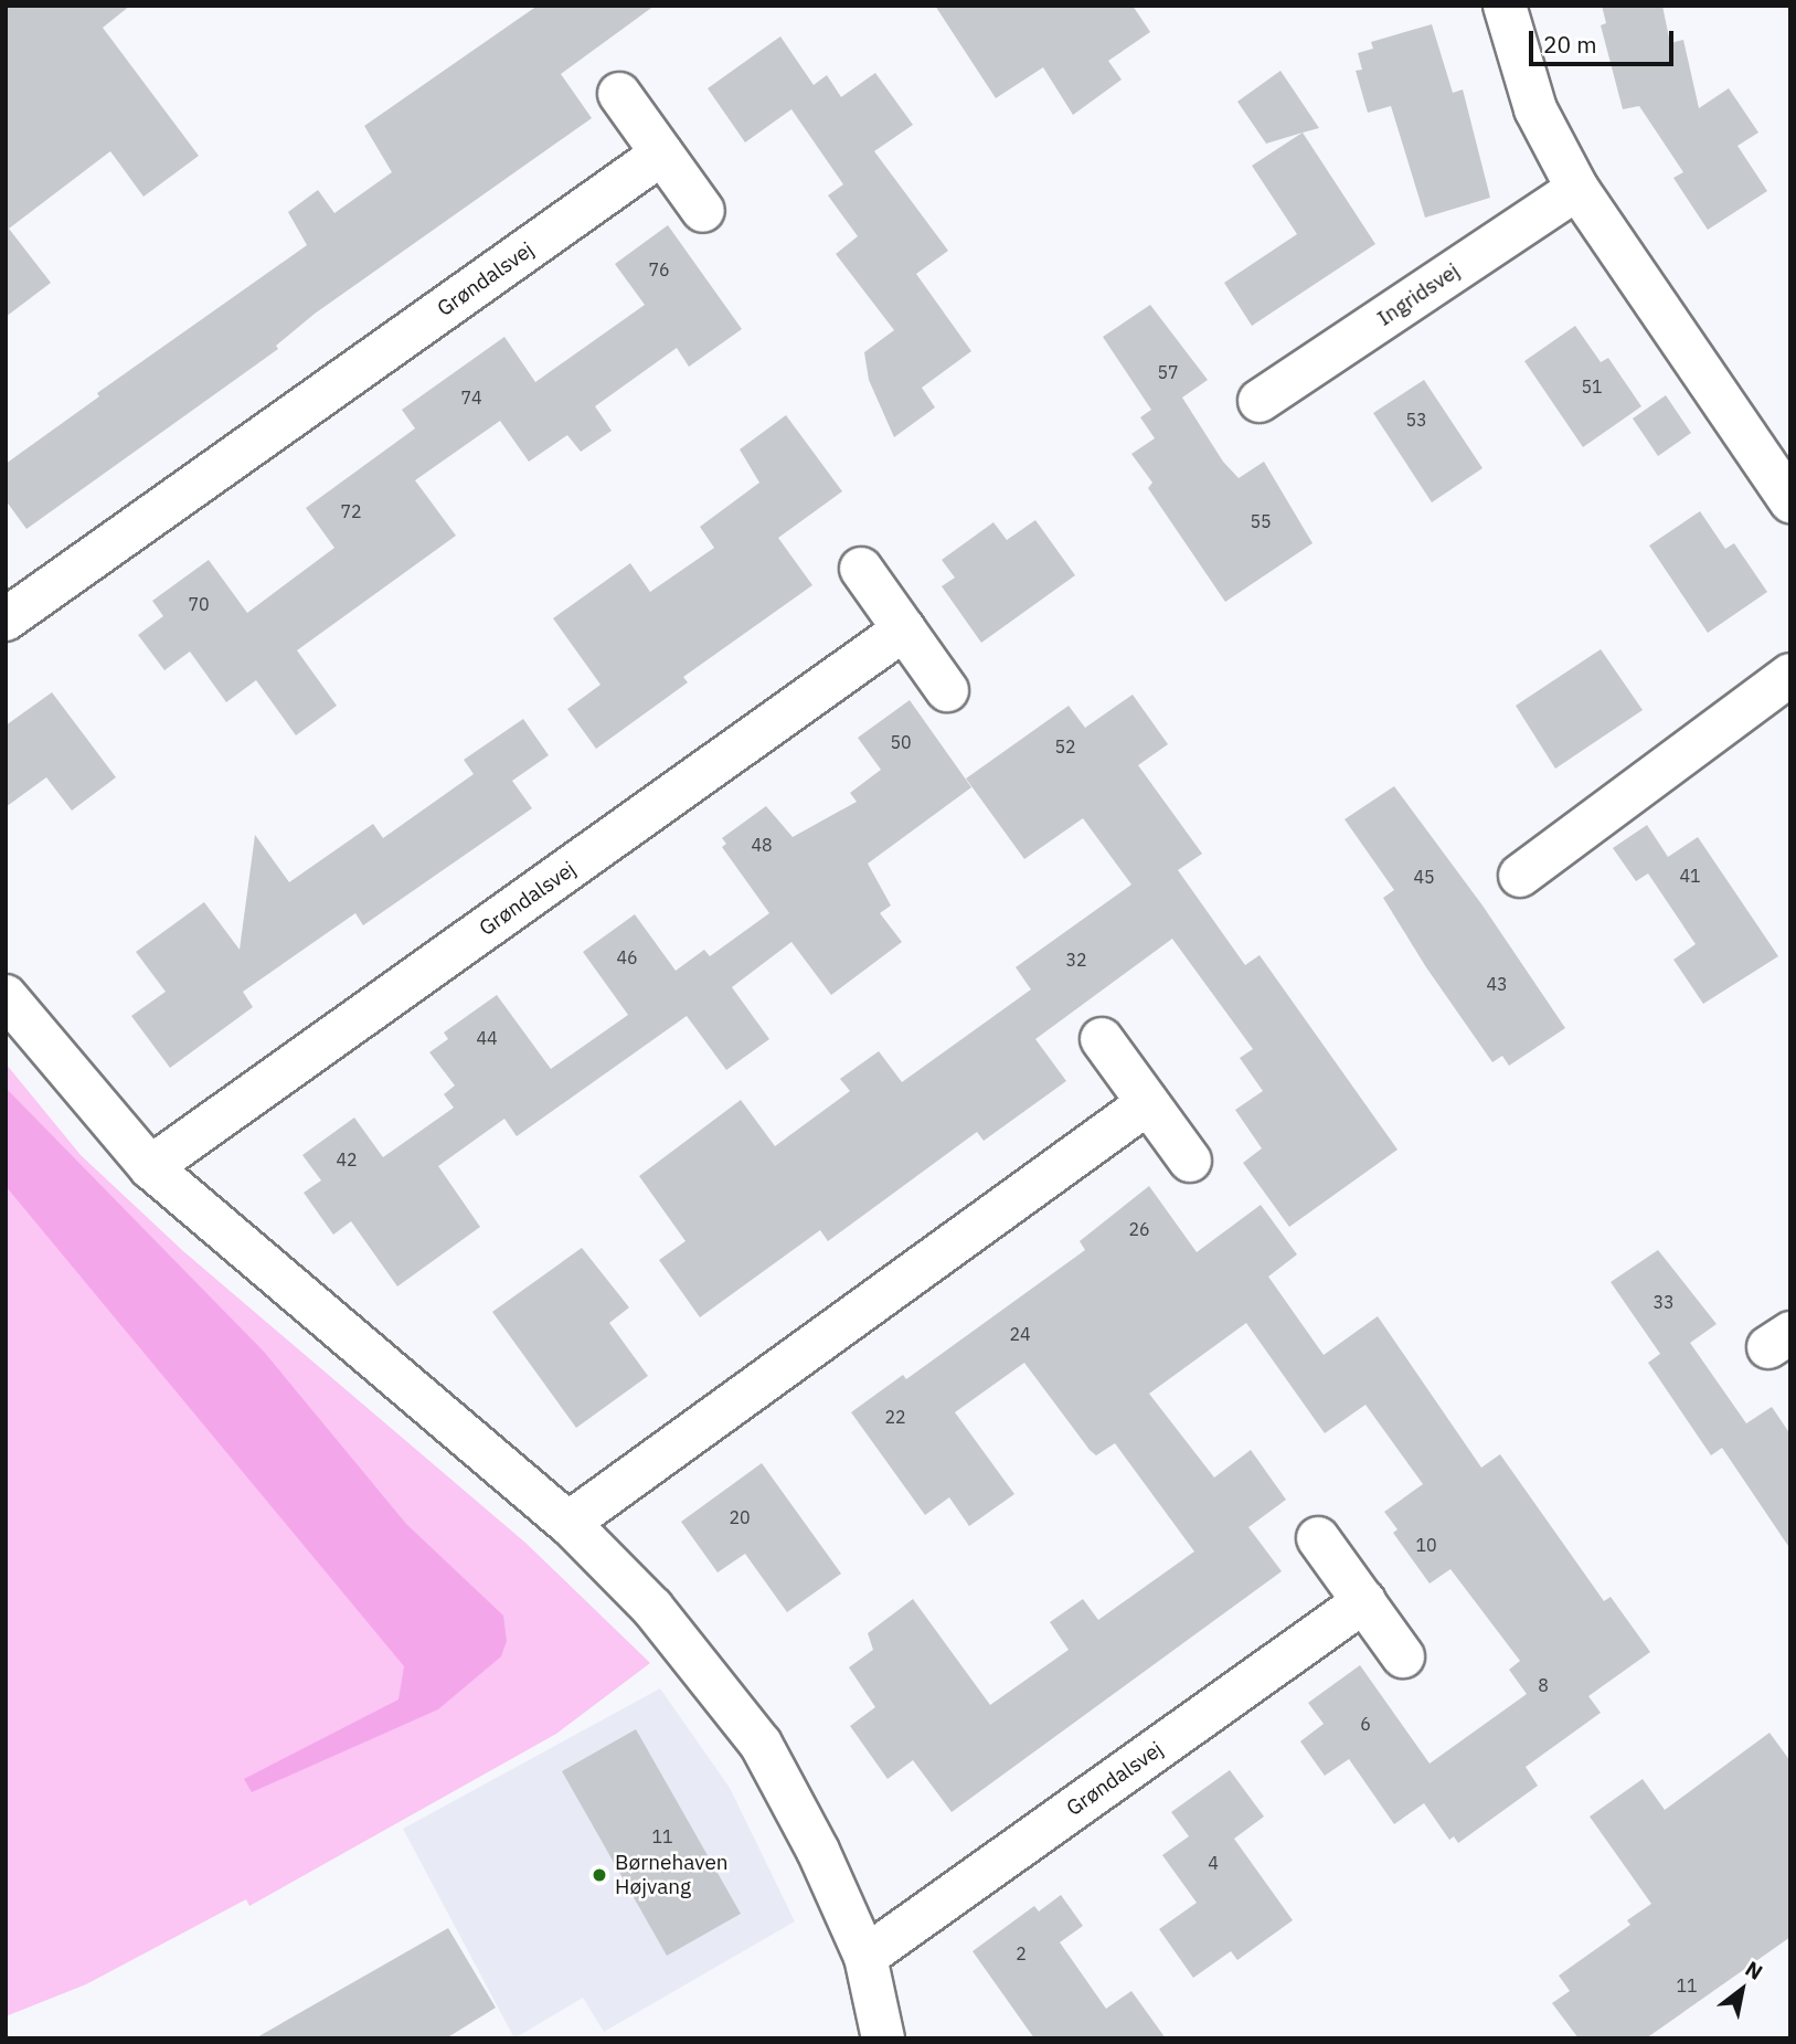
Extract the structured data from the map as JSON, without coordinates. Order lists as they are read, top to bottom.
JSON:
{
  "streets": {
    "street": ["Grøndalsvej", "Ingridsvej"]
  },
  "places": ["Børnehaven Højvang"],
  "house_numbers": [
    "76",
    "57",
    "51",
    "74",
    "53",
    "72",
    "55",
    "70",
    "50",
    "52",
    "48",
    "41",
    "45",
    "46",
    "32",
    "43",
    "44",
    "42",
    "26",
    "33",
    "24",
    "22",
    "20",
    "10",
    "8",
    "6",
    "11",
    "4",
    "2",
    "11"
  ],
  "scale_bar": "20 m",
  "north": "top right"
}
